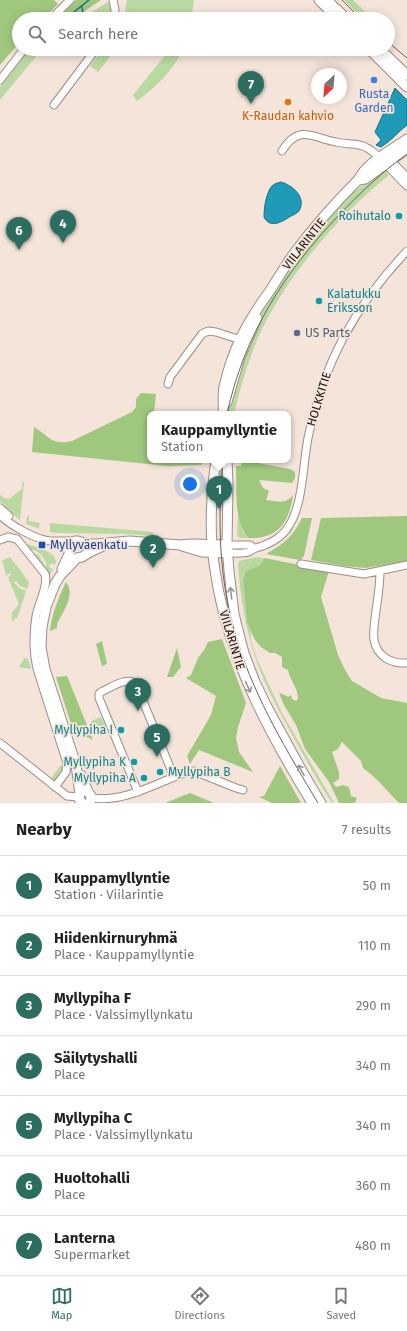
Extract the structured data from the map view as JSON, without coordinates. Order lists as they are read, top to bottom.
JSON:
{
  "streets": {
    "main road": ["VIILARINTIE"],
    "street": ["HOLKKITIE"]
  },
  "crossings": [
    ["VIILARINTIE", "HOLKKITIE"]
  ],
  "places": {
    "other": [
      "Rusta Garden",
      "K-Raudan kahvio",
      "Roihutalo",
      "Kalatukku Eriksson",
      "US Parts",
      "Myllypiha I",
      "Myllypiha K",
      "Myllypiha B",
      "Myllypiha A"
    ],
    "transit": ["Myllyväenkatu"]
  },
  "north": "bottom left",
  "page": {
    "search": "Search here",
    "pins": [
      "7",
      "4",
      "6",
      "1",
      "2",
      "3",
      "5"
    ],
    "popup": ["Kauppamyllyntie", "Station"],
    "heading": ["Nearby", "7 results"],
    "list": [
      {
        "mark": "1",
        "name": "Kauppamyllyntie",
        "note": "Station · Viilarintie",
        "value": "50 m"
      },
      {
        "mark": "2",
        "name": "Hiidenkirnuryhmä",
        "note": "Place · Kauppamyllyntie",
        "value": "110 m"
      },
      {
        "mark": "3",
        "name": "Myllypiha F",
        "note": "Place · Valssimyllynkatu",
        "value": "290 m"
      },
      {
        "mark": "4",
        "name": "Säilytyshalli",
        "note": "Place",
        "value": "340 m"
      },
      {
        "mark": "5",
        "name": "Myllypiha C",
        "note": "Place · Valssimyllynkatu",
        "value": "340 m"
      },
      {
        "mark": "6",
        "name": "Huoltohalli",
        "note": "Place",
        "value": "360 m"
      },
      {
        "mark": "7",
        "name": "Lanterna",
        "note": "Supermarket",
        "value": "480 m"
      }
    ],
    "nav": ["Map", "Directions", "Saved"]
  }
}
